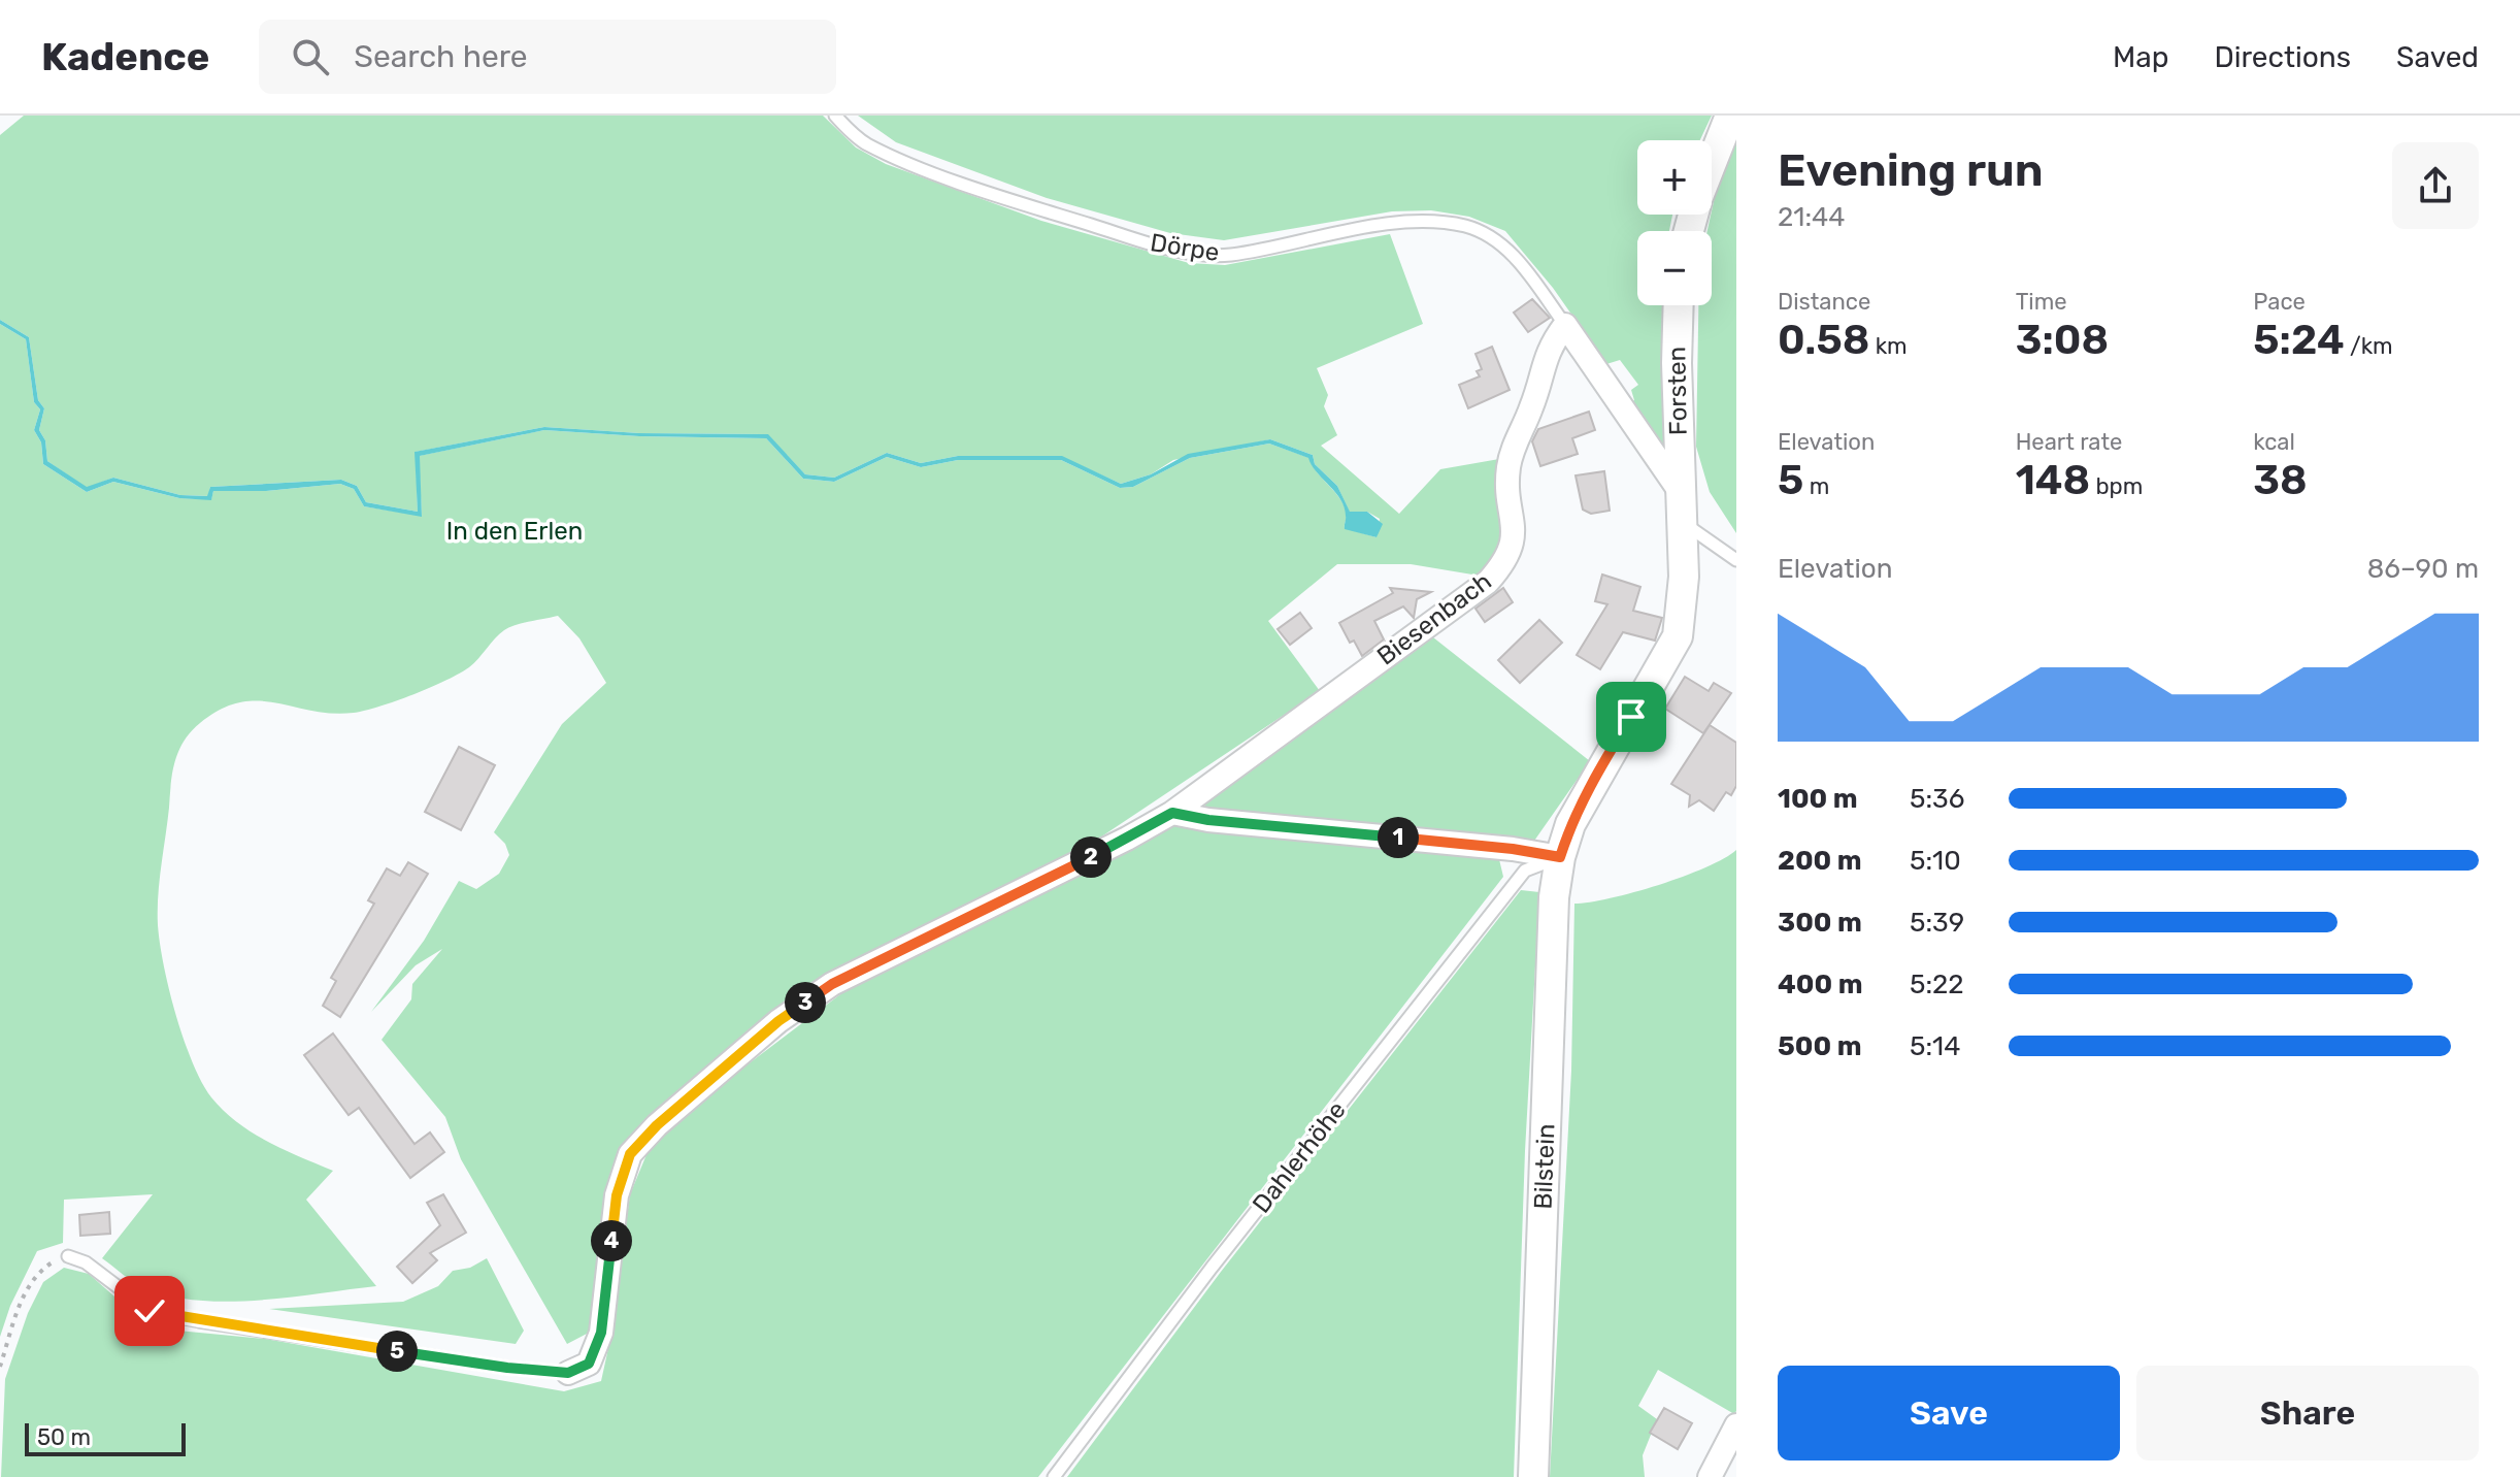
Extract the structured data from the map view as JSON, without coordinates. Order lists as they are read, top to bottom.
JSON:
{
  "streets": {
    "street": ["Forsten", "Biesenbach", "Bilstein"],
    "lane": ["Dörpe", "Dahlerhöhe"]
  },
  "crossings": [
    ["Dörpe", "Biesenbach"],
    ["Dahlerhöhe", "Bilstein"]
  ],
  "parks": ["In den Erlen"],
  "scale_bar": "50 m",
  "page": {
    "header": "Kadence",
    "search": "Search here",
    "nav": ["Map", "Directions", "Saved"],
    "heading": ["Evening run", "21:44"],
    "map_buttons": ["+", "−"],
    "stats": [
      ["Distance", "0.58 km"],
      ["Time", "3:08"],
      ["Pace", "5:24 /km"],
      ["Elevation", "5 m"],
      ["Heart rate", "148 bpm"],
      ["kcal", "38"]
    ],
    "chart": ["Elevation", "86–90 m"],
    "list": [
      {
        "name": "100 m",
        "note": "5:36"
      },
      {
        "name": "200 m",
        "note": "5:10"
      },
      {
        "name": "300 m",
        "note": "5:39"
      },
      {
        "name": "400 m",
        "note": "5:22"
      },
      {
        "name": "500 m",
        "note": "5:14"
      }
    ],
    "pins": [
      "1",
      "2",
      "3",
      "4",
      "5"
    ],
    "buttons": ["Save", "Share"],
    "scale": "50 m"
  }
}
